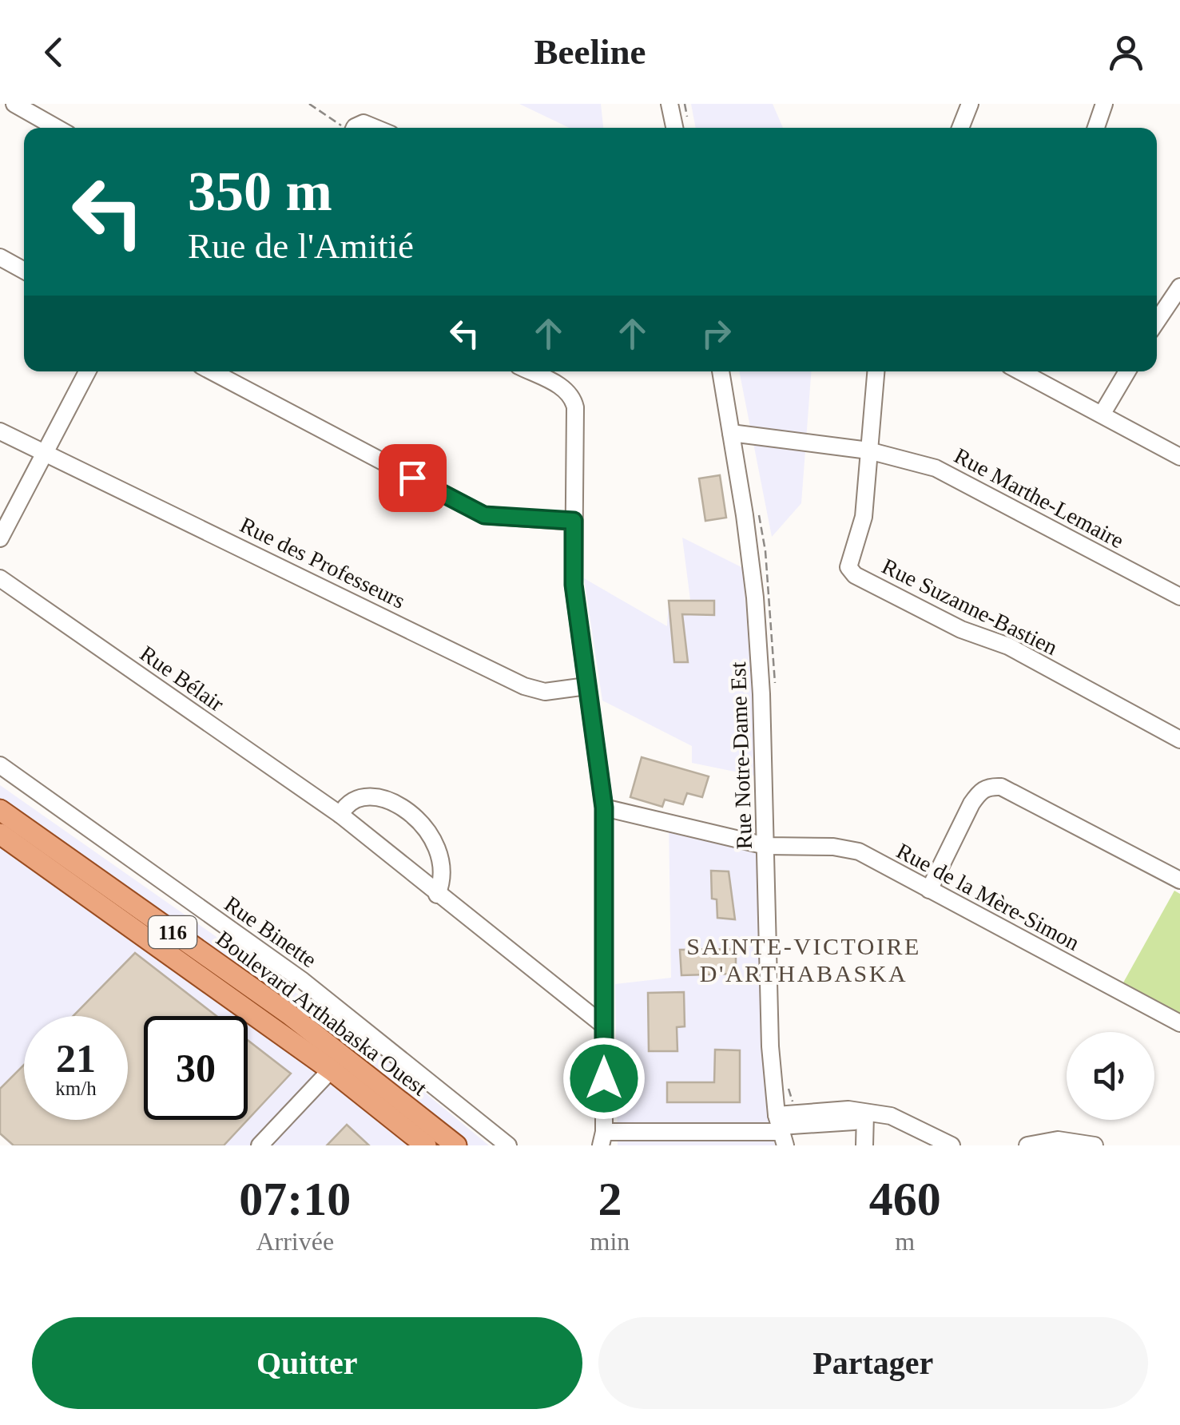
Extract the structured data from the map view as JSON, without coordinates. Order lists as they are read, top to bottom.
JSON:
{
  "streets": {
    "main road": ["116", "Boulevard Arthabaska Ouest"],
    "street": [
      "Rue Marthe-Lemaire",
      "Rue des Professeurs",
      "Rue Suzanne-Bastien",
      "Rue Bélair",
      "Rue Notre-Dame Est",
      "Rue de la Mère-Simon",
      "Rue Binette"
    ]
  },
  "crossings": [
    ["Rue Marthe-Lemaire", "Rue Suzanne-Bastien"],
    ["Rue Marthe-Lemaire", "Rue Notre-Dame Est"],
    ["Rue Notre-Dame Est", "Rue de la Mère-Simon"]
  ],
  "districts": ["SAINTE-VICTOIRE D'ARTHABASKA"],
  "page": {
    "header": "Beeline",
    "turn": ["350 m", "Rue de l'Amitié"],
    "speed": "21 km/h",
    "limit": "30",
    "eta": [
      "07:10",
      "Arrivée",
      "2",
      "min",
      "460",
      "m"
    ],
    "buttons": ["Quitter", "Partager"]
  }
}
